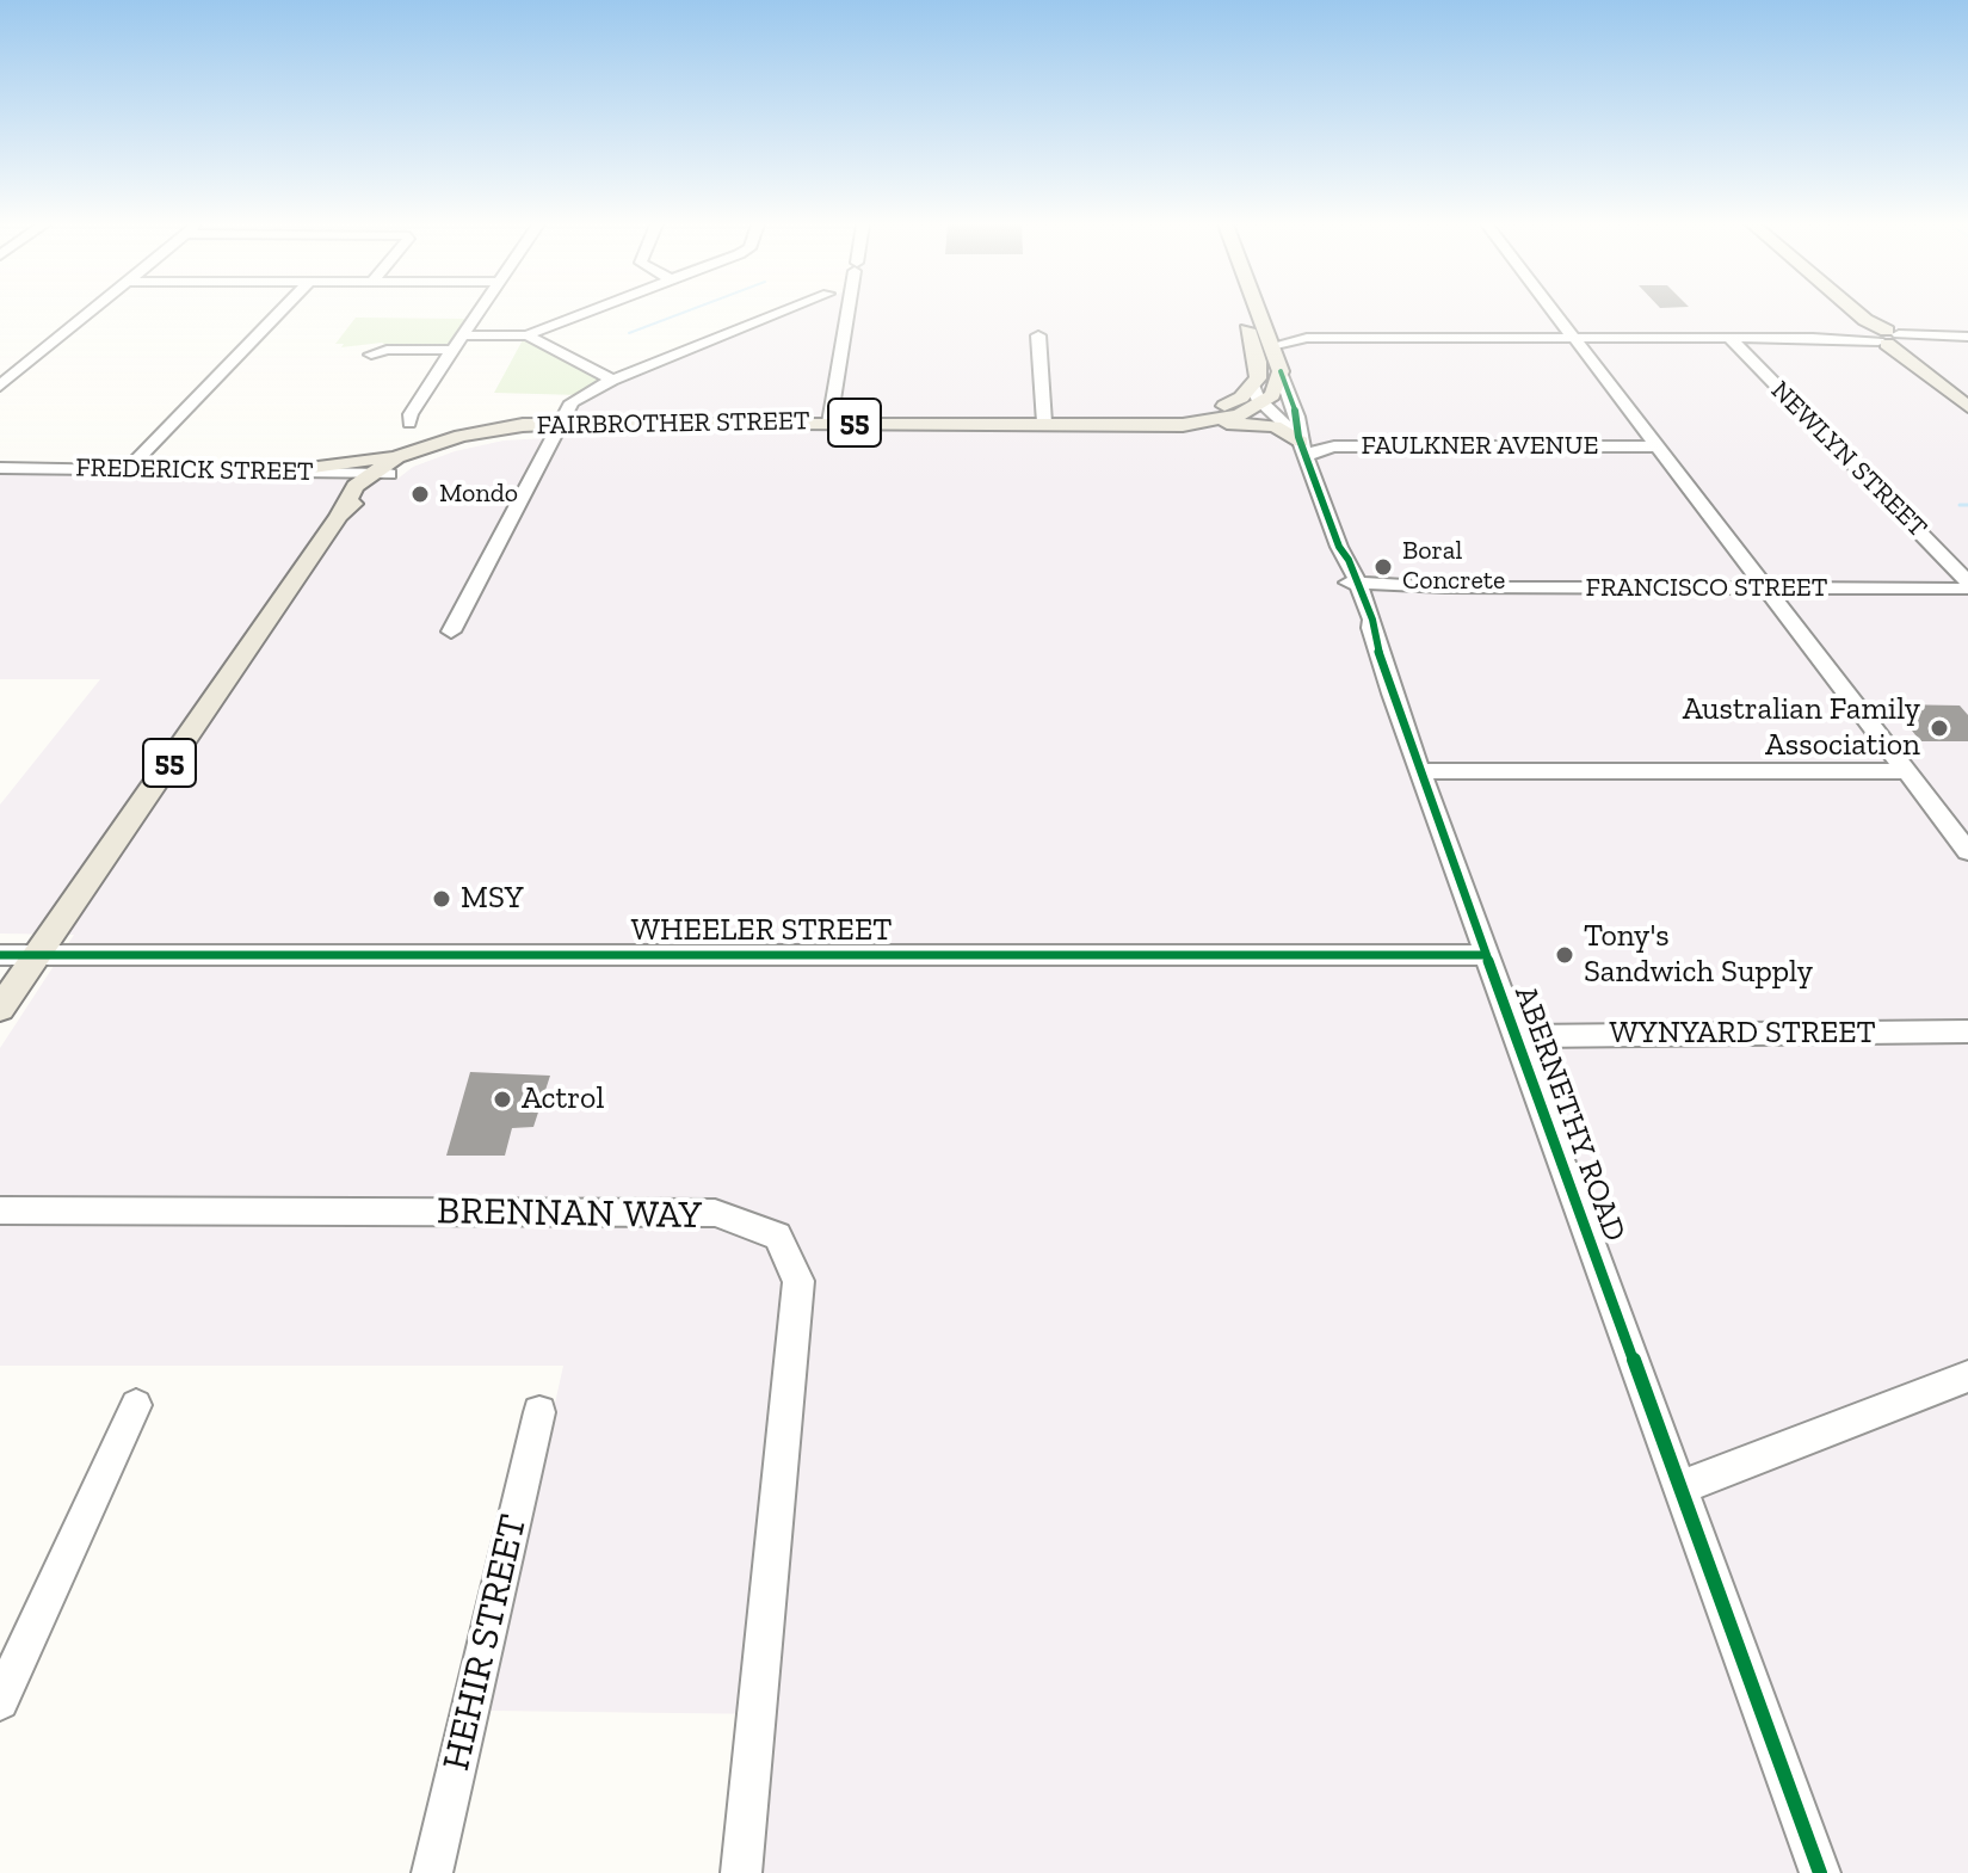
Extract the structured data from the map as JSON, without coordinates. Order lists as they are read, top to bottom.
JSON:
{
  "streets": {
    "main road": ["55", "FAIRBROTHER STREET", "ABERNETHY ROAD"],
    "street": [
      "FAULKNER AVENUE",
      "NEWLYN STREET",
      "FREDERICK STREET",
      "FRANCISCO STREET",
      "WHEELER STREET",
      "WYNYARD STREET",
      "BRENNAN WAY",
      "HEHIR STREET"
    ]
  },
  "crossings": [
    ["55", "FAIRBROTHER STREET"],
    ["55", "FREDERICK STREET"],
    ["55", "WHEELER STREET"],
    ["FAIRBROTHER STREET", "FREDERICK STREET"],
    ["FAIRBROTHER STREET", "ABERNETHY ROAD"],
    ["FAULKNER AVENUE", "ABERNETHY ROAD"],
    ["NEWLYN STREET", "FRANCISCO STREET"],
    ["FRANCISCO STREET", "ABERNETHY ROAD"],
    ["WHEELER STREET", "ABERNETHY ROAD"],
    ["WYNYARD STREET", "ABERNETHY ROAD"]
  ],
  "places": [
    "Mondo",
    "Boral Concrete",
    "Australian Family Association",
    "MSY",
    "Tony's Sandwich Supply",
    "Actrol"
  ]
}
